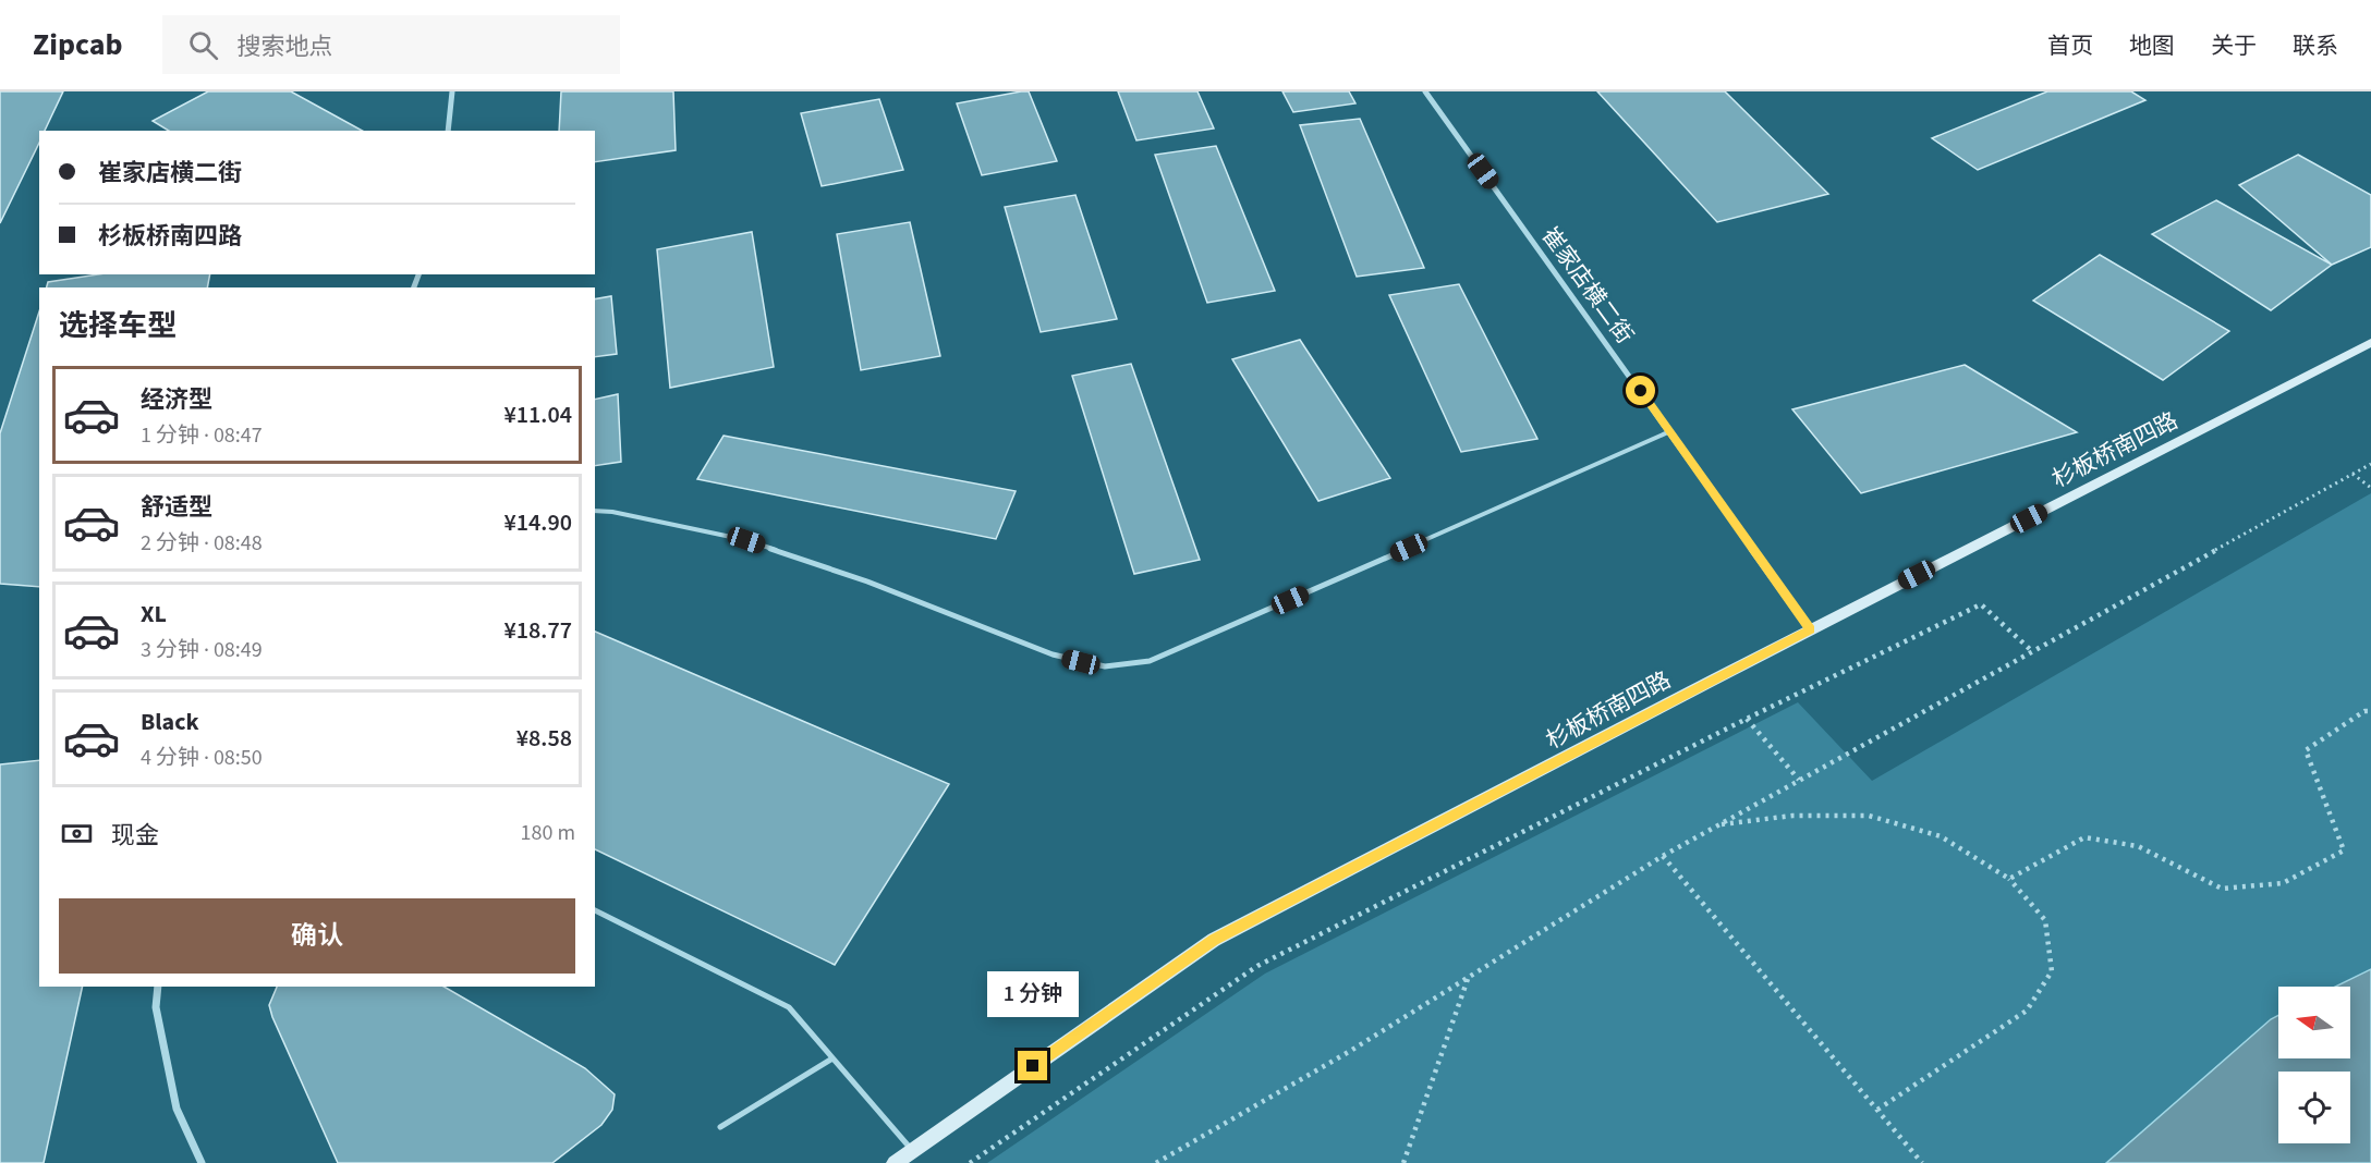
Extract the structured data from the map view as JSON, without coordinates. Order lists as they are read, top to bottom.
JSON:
{
  "streets": {
    "street": ["崔家店横二街", "杉板桥南四路"]
  },
  "crossings": [
    ["崔家店横二街", "杉板桥南四路"]
  ],
  "north": "left",
  "page": {
    "header": "Zipcab",
    "search": "搜索地点",
    "nav": [
      "首页",
      "地图",
      "关于",
      "联系"
    ],
    "banner": ["崔家店横二街", "杉板桥南四路"],
    "heading": "选择车型",
    "list": [
      {
        "name": "经济型",
        "note": "1 分钟 · 08:47",
        "value": "¥11.04"
      },
      {
        "name": "舒适型",
        "note": "2 分钟 · 08:48",
        "value": "¥14.90"
      },
      {
        "name": "XL",
        "note": "3 分钟 · 08:49",
        "value": "¥18.77"
      },
      {
        "name": "Black",
        "note": "4 分钟 · 08:50",
        "value": "¥8.58"
      }
    ],
    "pay": ["现金", "180 m"],
    "buttons": "确认",
    "bubble": "1 分钟"
  }
}
